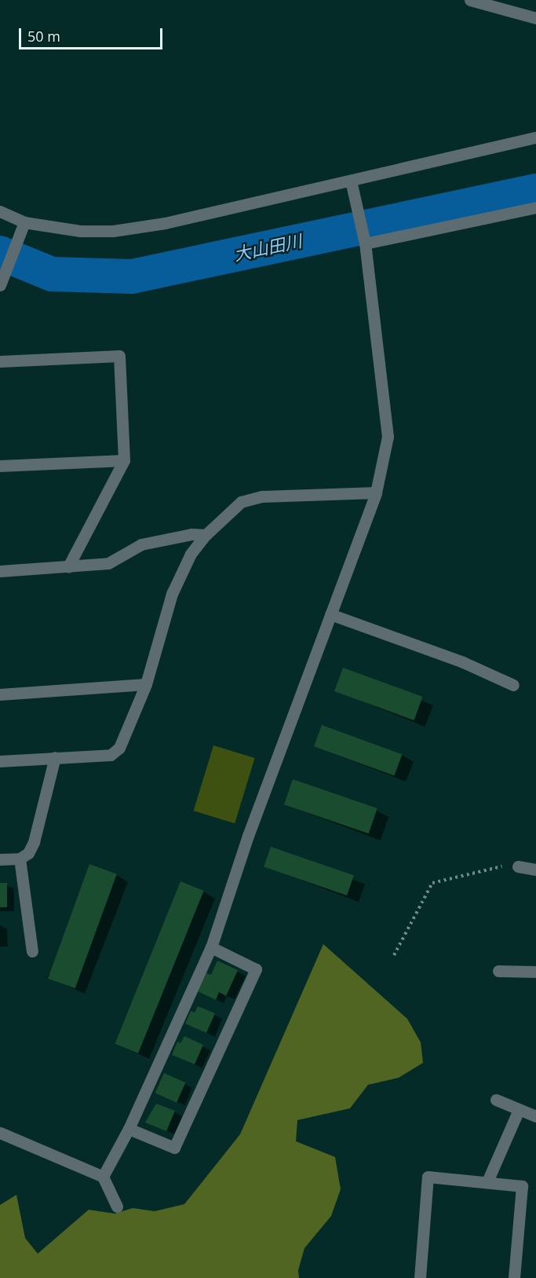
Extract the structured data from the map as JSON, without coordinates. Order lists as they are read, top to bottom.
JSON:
{
  "water": ["大山田川"],
  "scale_bar": "50 m"
}
